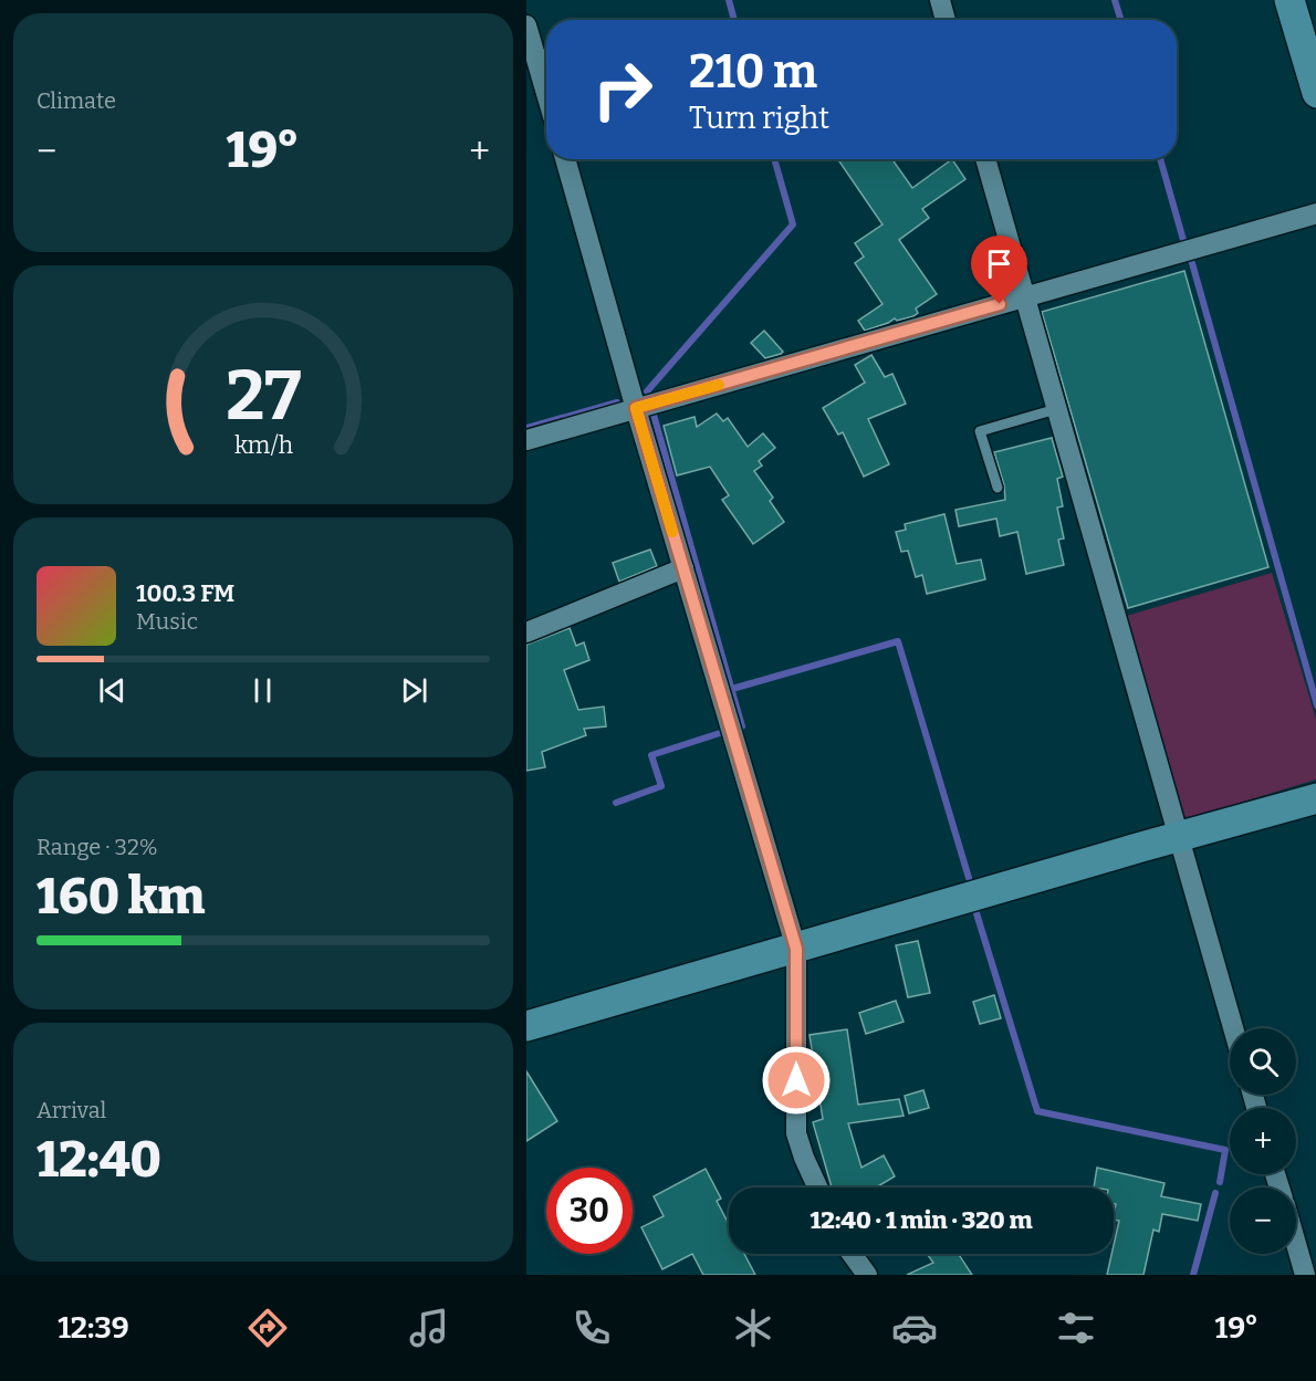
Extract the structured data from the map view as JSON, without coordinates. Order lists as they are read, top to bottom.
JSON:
{
  "page": {
    "tile": [
      "Climate",
      ["Range · 32%", "160 km"],
      ["Arrival", "12:40"]
    ],
    "turn": ["210 m", "Turn right"],
    "heat": ["−", "19°", "+"],
    "song": ["100.3 FM", "Music"],
    "map_buttons": ["+", "−"],
    "limit": "30",
    "trip": "12:40 · 1 min · 320 m",
    "tabs": ["12:39", "19°"],
    "gauge": ["27", "km/h"]
  }
}
